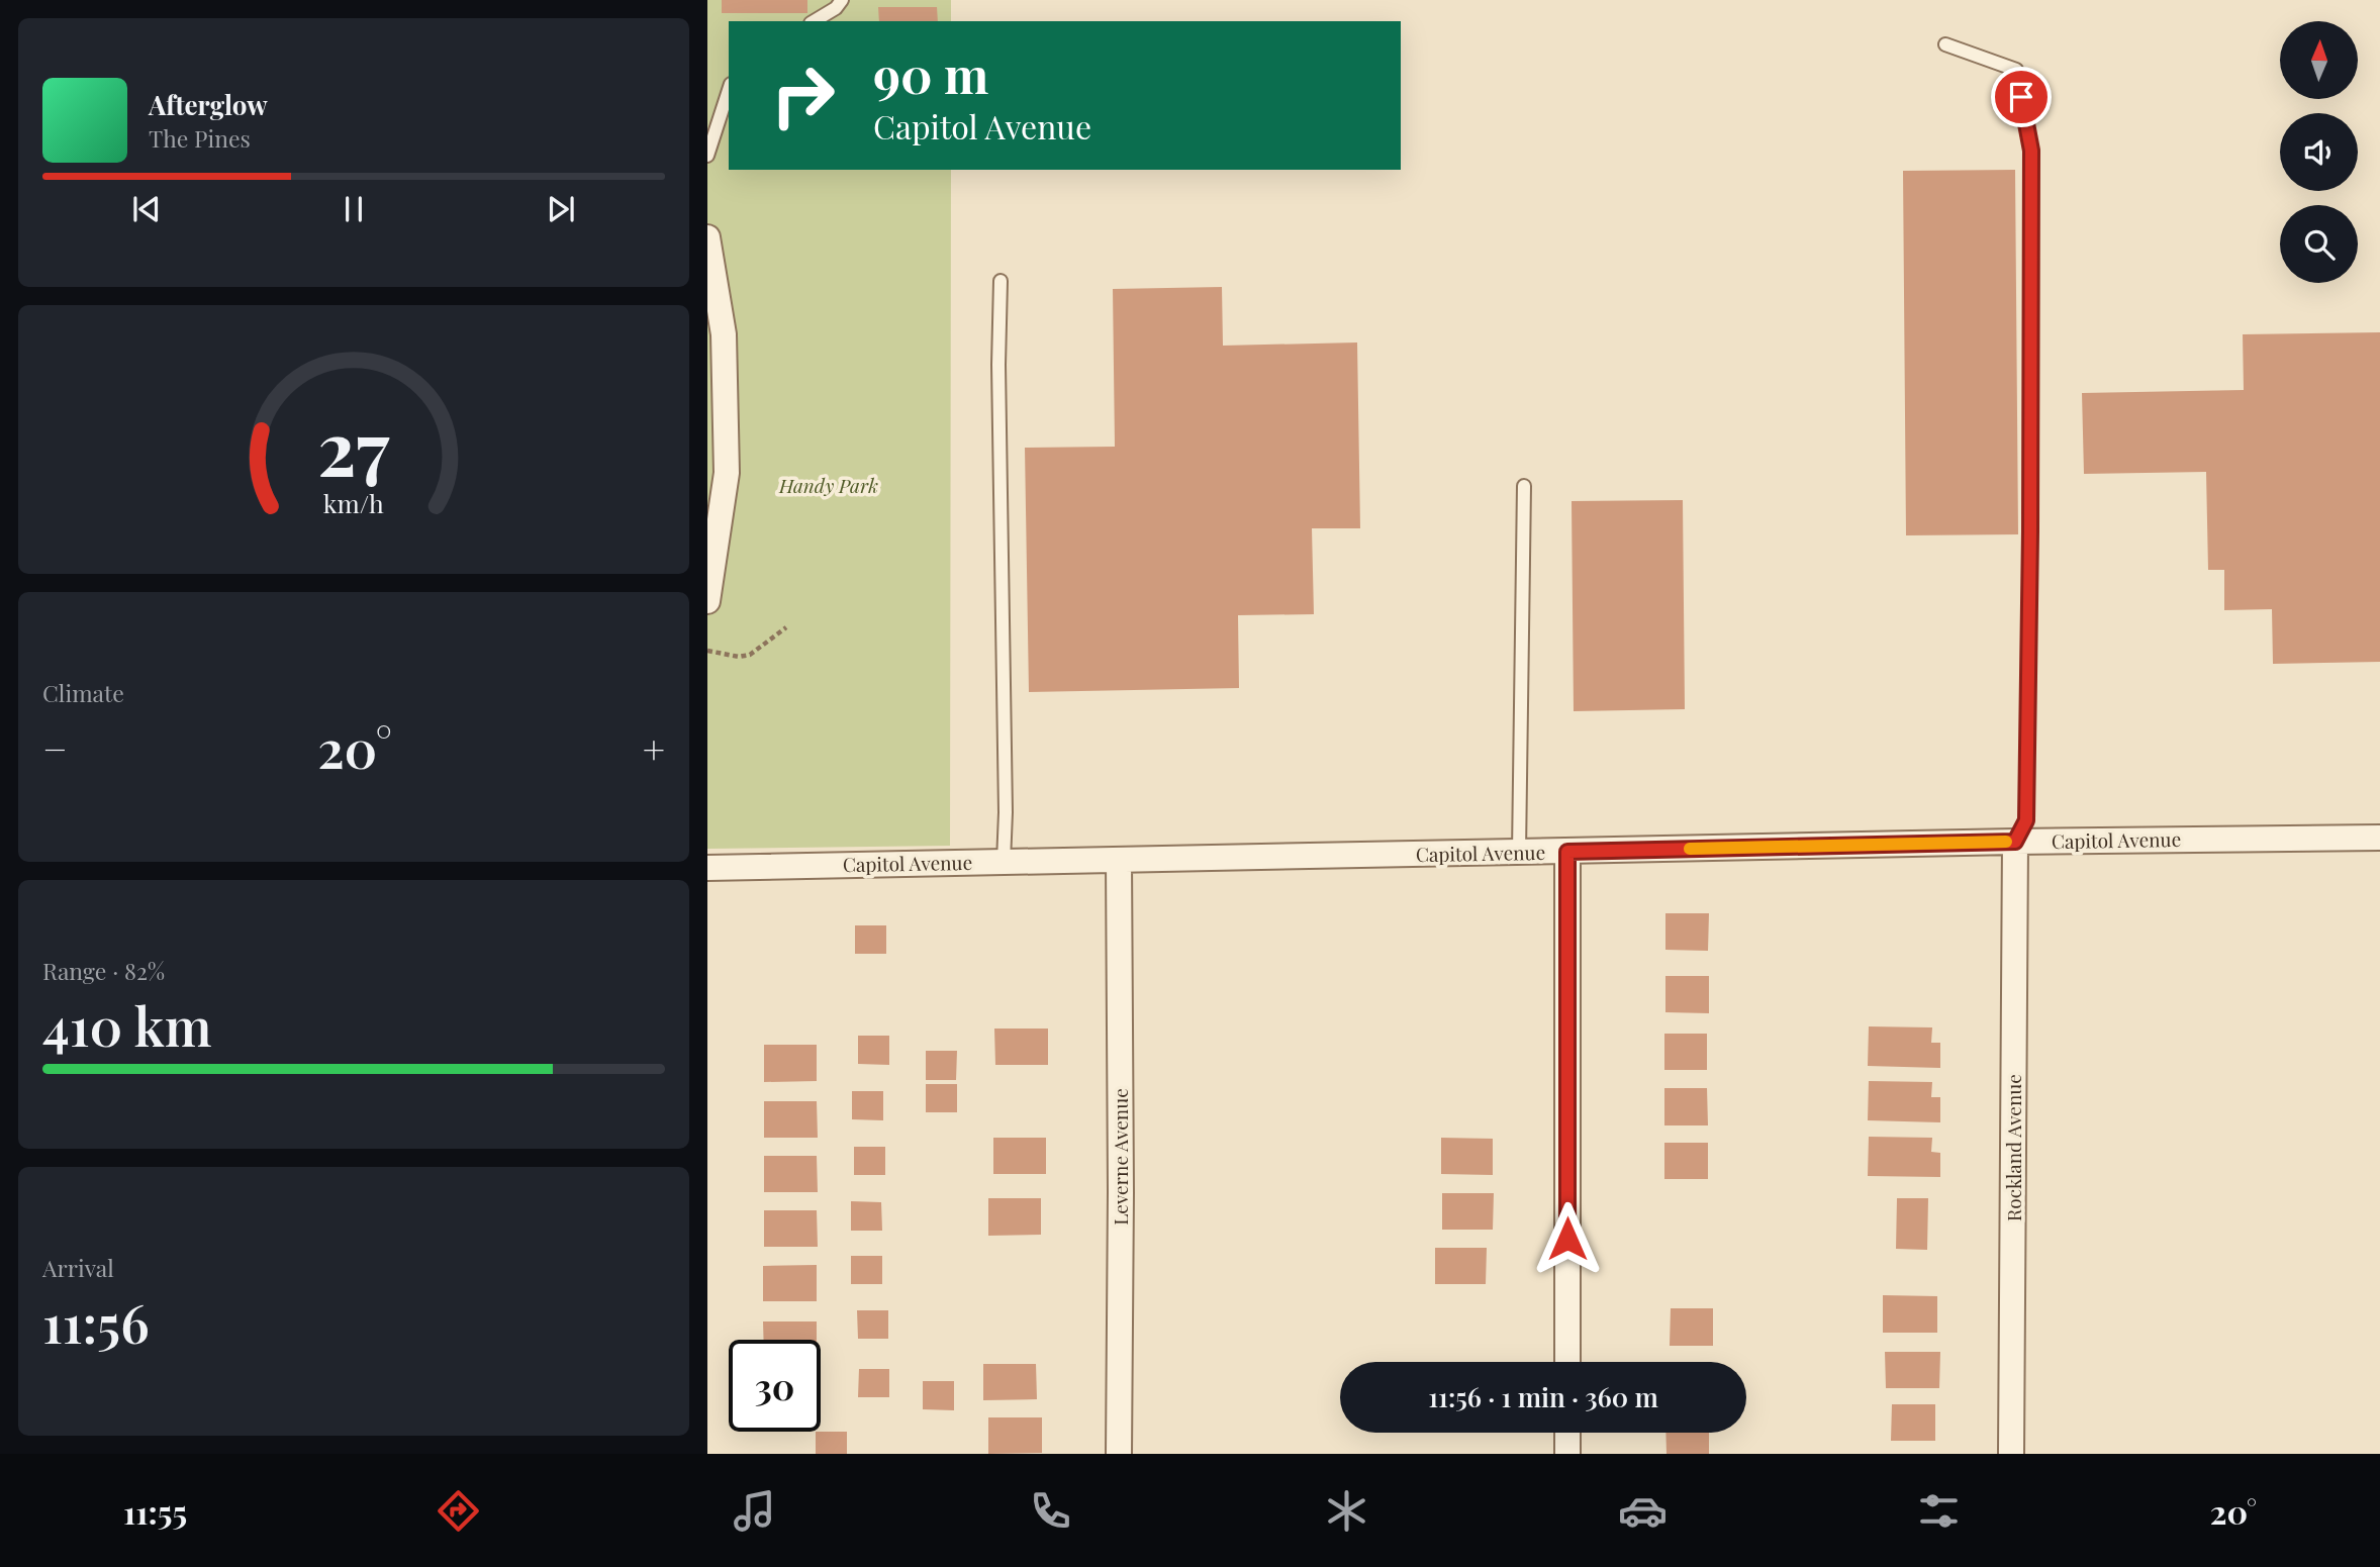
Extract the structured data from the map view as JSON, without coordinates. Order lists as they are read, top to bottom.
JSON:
{
  "streets": {
    "street": ["Capitol Avenue", "Rockland Avenue", "Leverne Avenue"]
  },
  "crossings": [
    ["Capitol Avenue", "Rockland Avenue"],
    ["Capitol Avenue", "Leverne Avenue"]
  ],
  "parks": ["Handy Park"],
  "north": "top",
  "page": {
    "turn": ["90 m", "Capitol Avenue"],
    "song": ["Afterglow", "The Pines"],
    "tile": [
      "Climate",
      ["Range · 82%", "410 km"],
      ["Arrival", "11:56"]
    ],
    "heat": ["−", "20°", "+"],
    "limit": "30",
    "trip": "11:56 · 1 min · 360 m",
    "tabs": ["11:55", "20°"],
    "gauge": ["27", "km/h"]
  }
}
